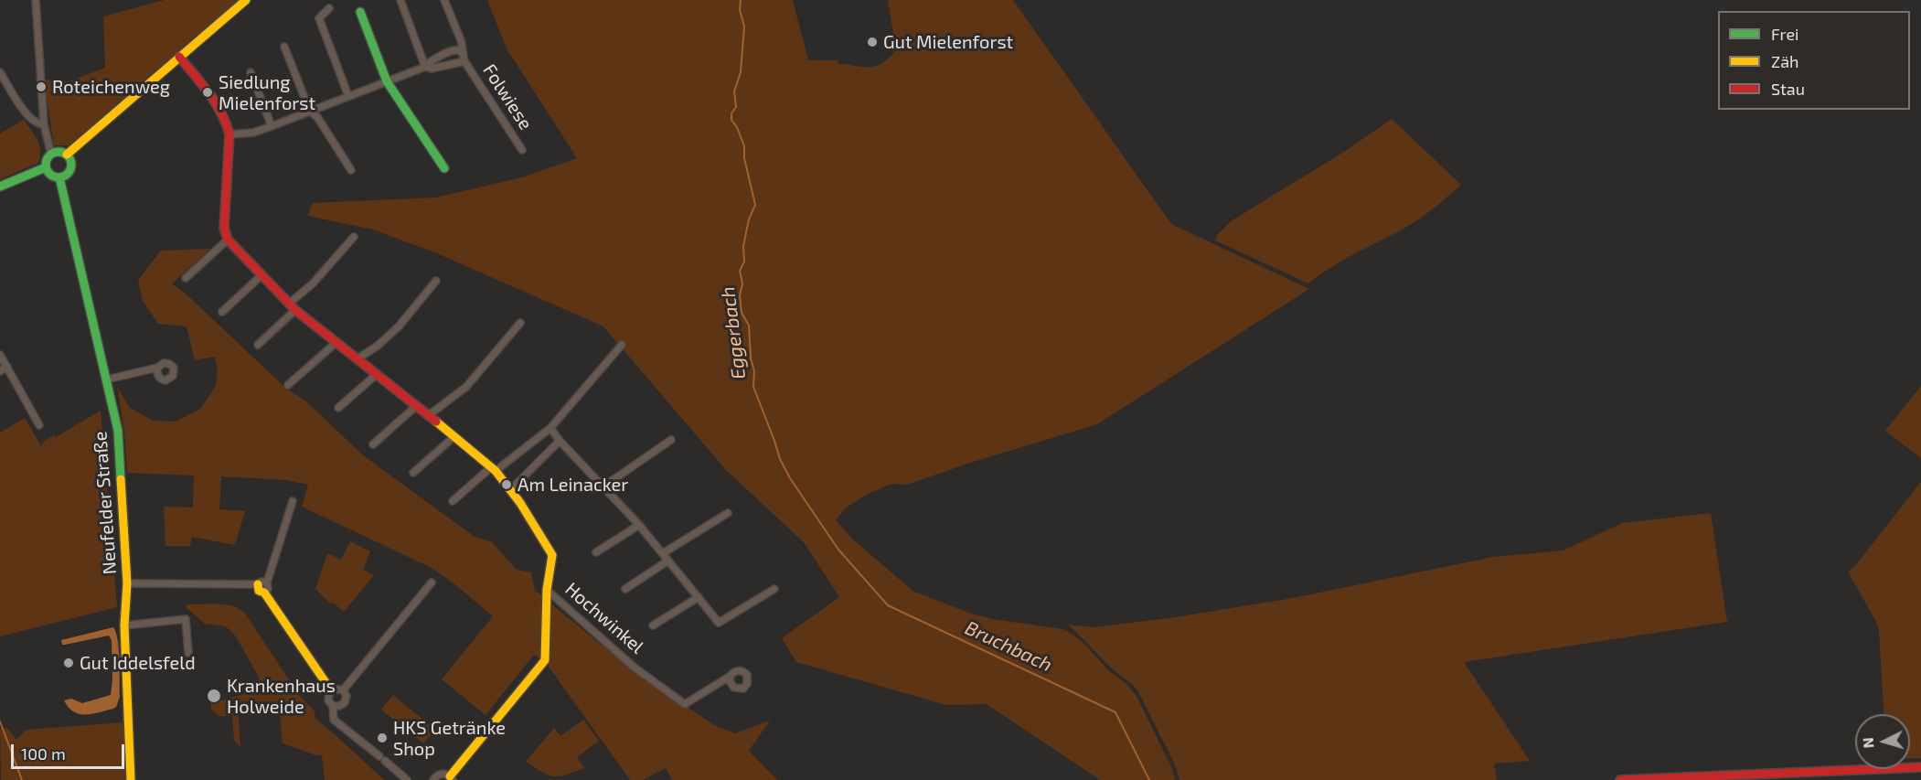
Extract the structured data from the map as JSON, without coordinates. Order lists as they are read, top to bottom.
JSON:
{
  "streets": {
    "street": ["Folwiese", "Neufelder Straße", "Hochwinkel"]
  },
  "water": ["Eggerbach", "Bruchbach"],
  "places": [
    "Gut Mielenforst",
    "Roteichenweg",
    "Siedlung Mielenforst",
    "Am Leinacker",
    "Gut Iddelsfeld",
    "Krankenhaus Holweide",
    "HKS Getränke Shop"
  ],
  "legend": ["Frei", "Zäh", "Stau"],
  "scale_bar": "100 m",
  "north": "left"
}
